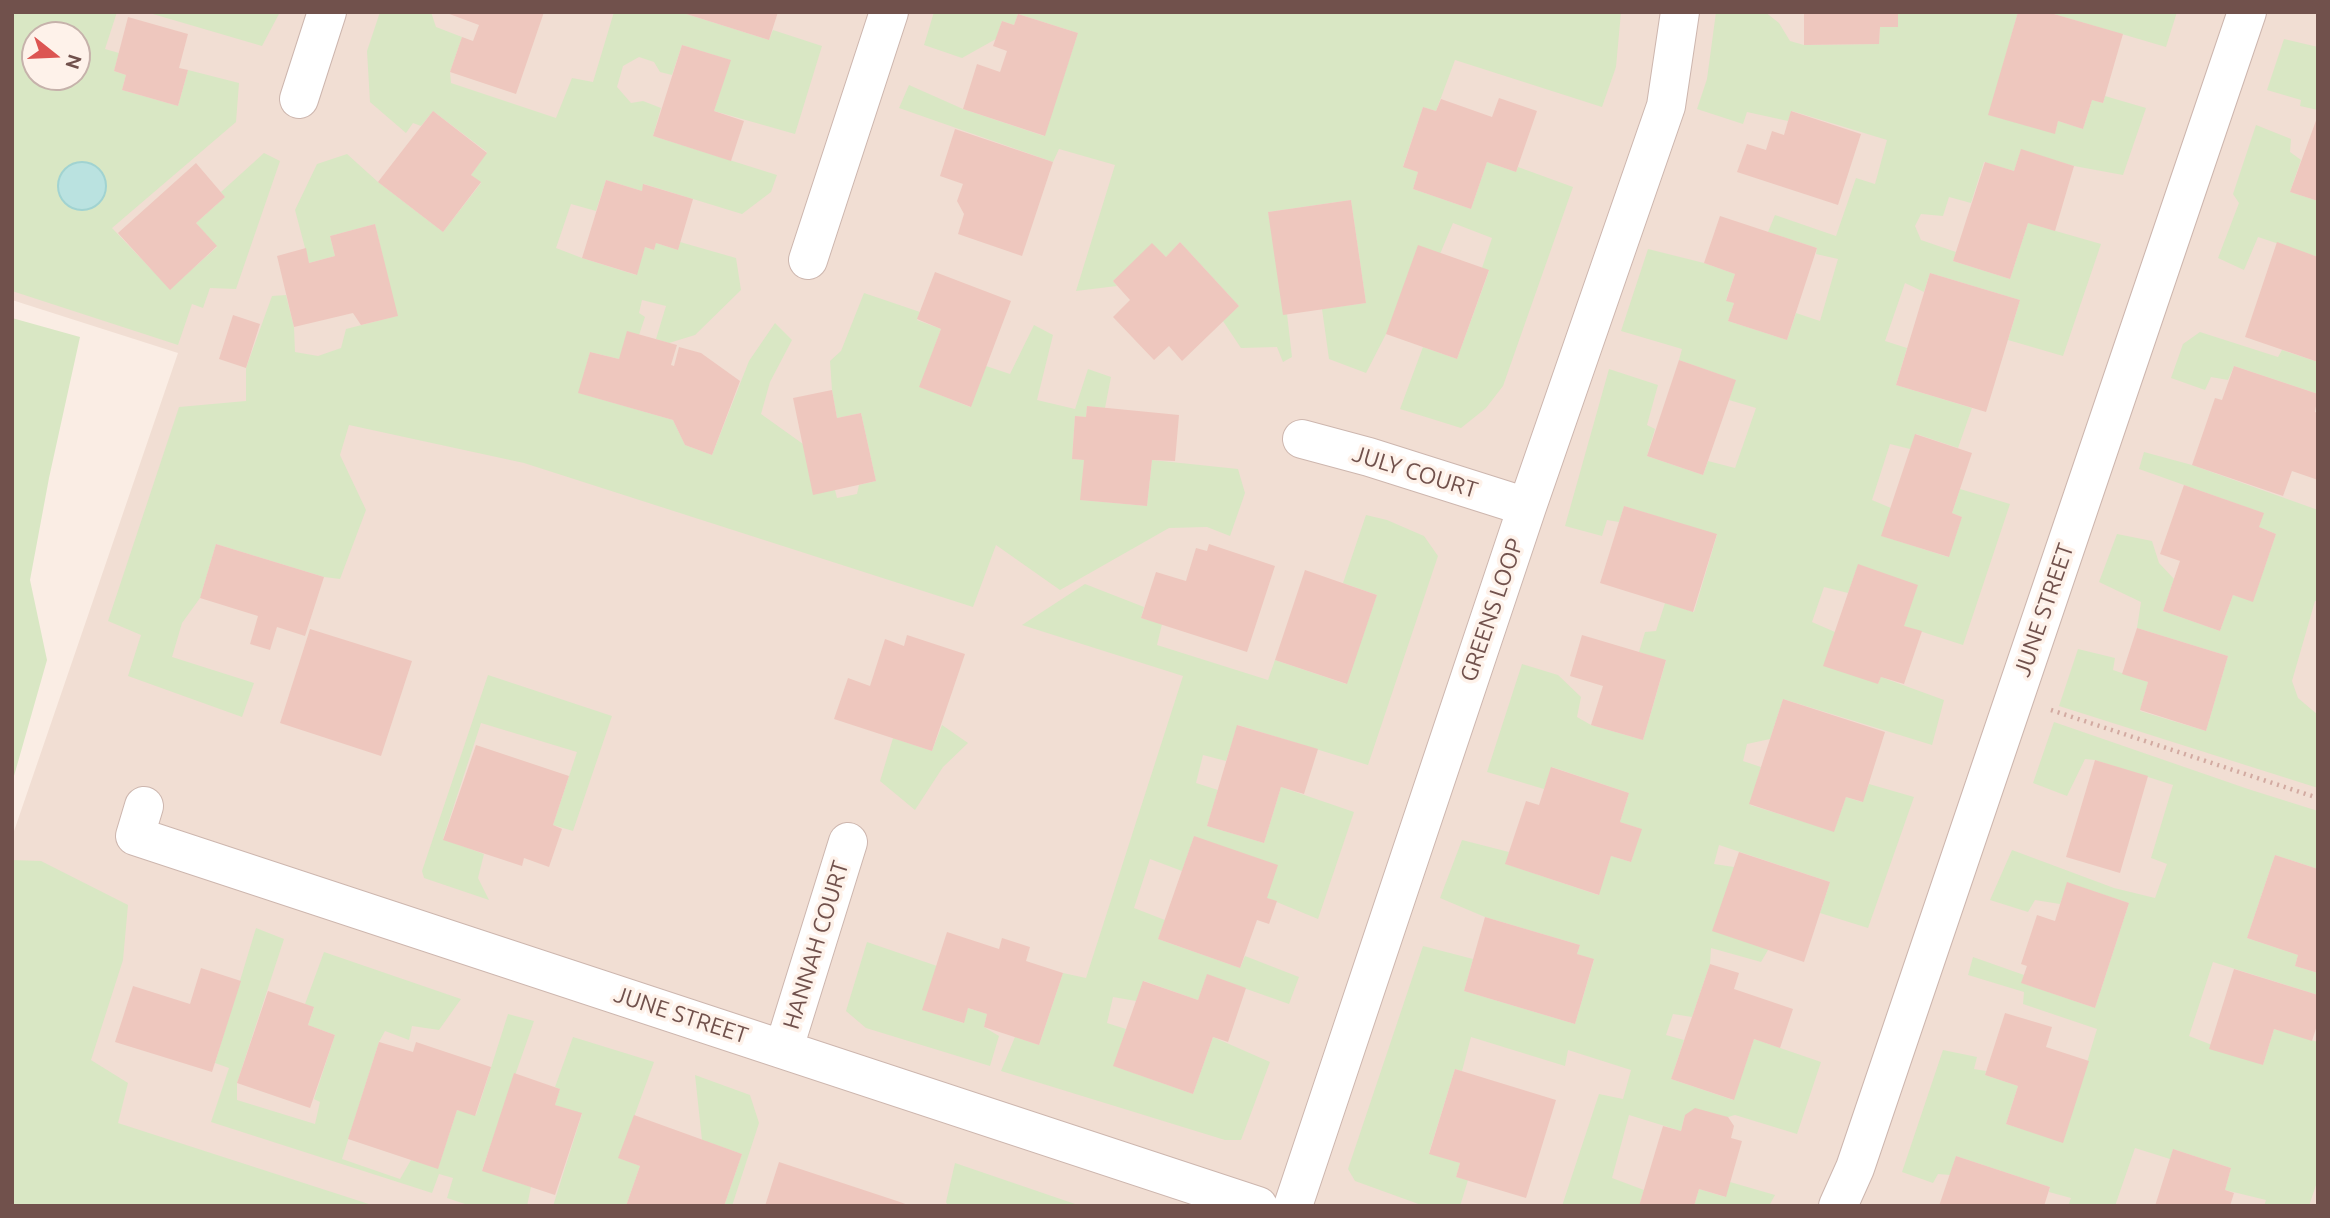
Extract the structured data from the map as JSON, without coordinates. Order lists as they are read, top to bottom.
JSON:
{
  "streets": {
    "street": [
      "JULY COURT",
      "GREENS LOOP",
      "JUNE STREET",
      "HANNAH COURT"
    ]
  },
  "crossings": [
    ["JULY COURT", "GREENS LOOP"],
    ["JUNE STREET", "HANNAH COURT"]
  ],
  "north": "right"
}
